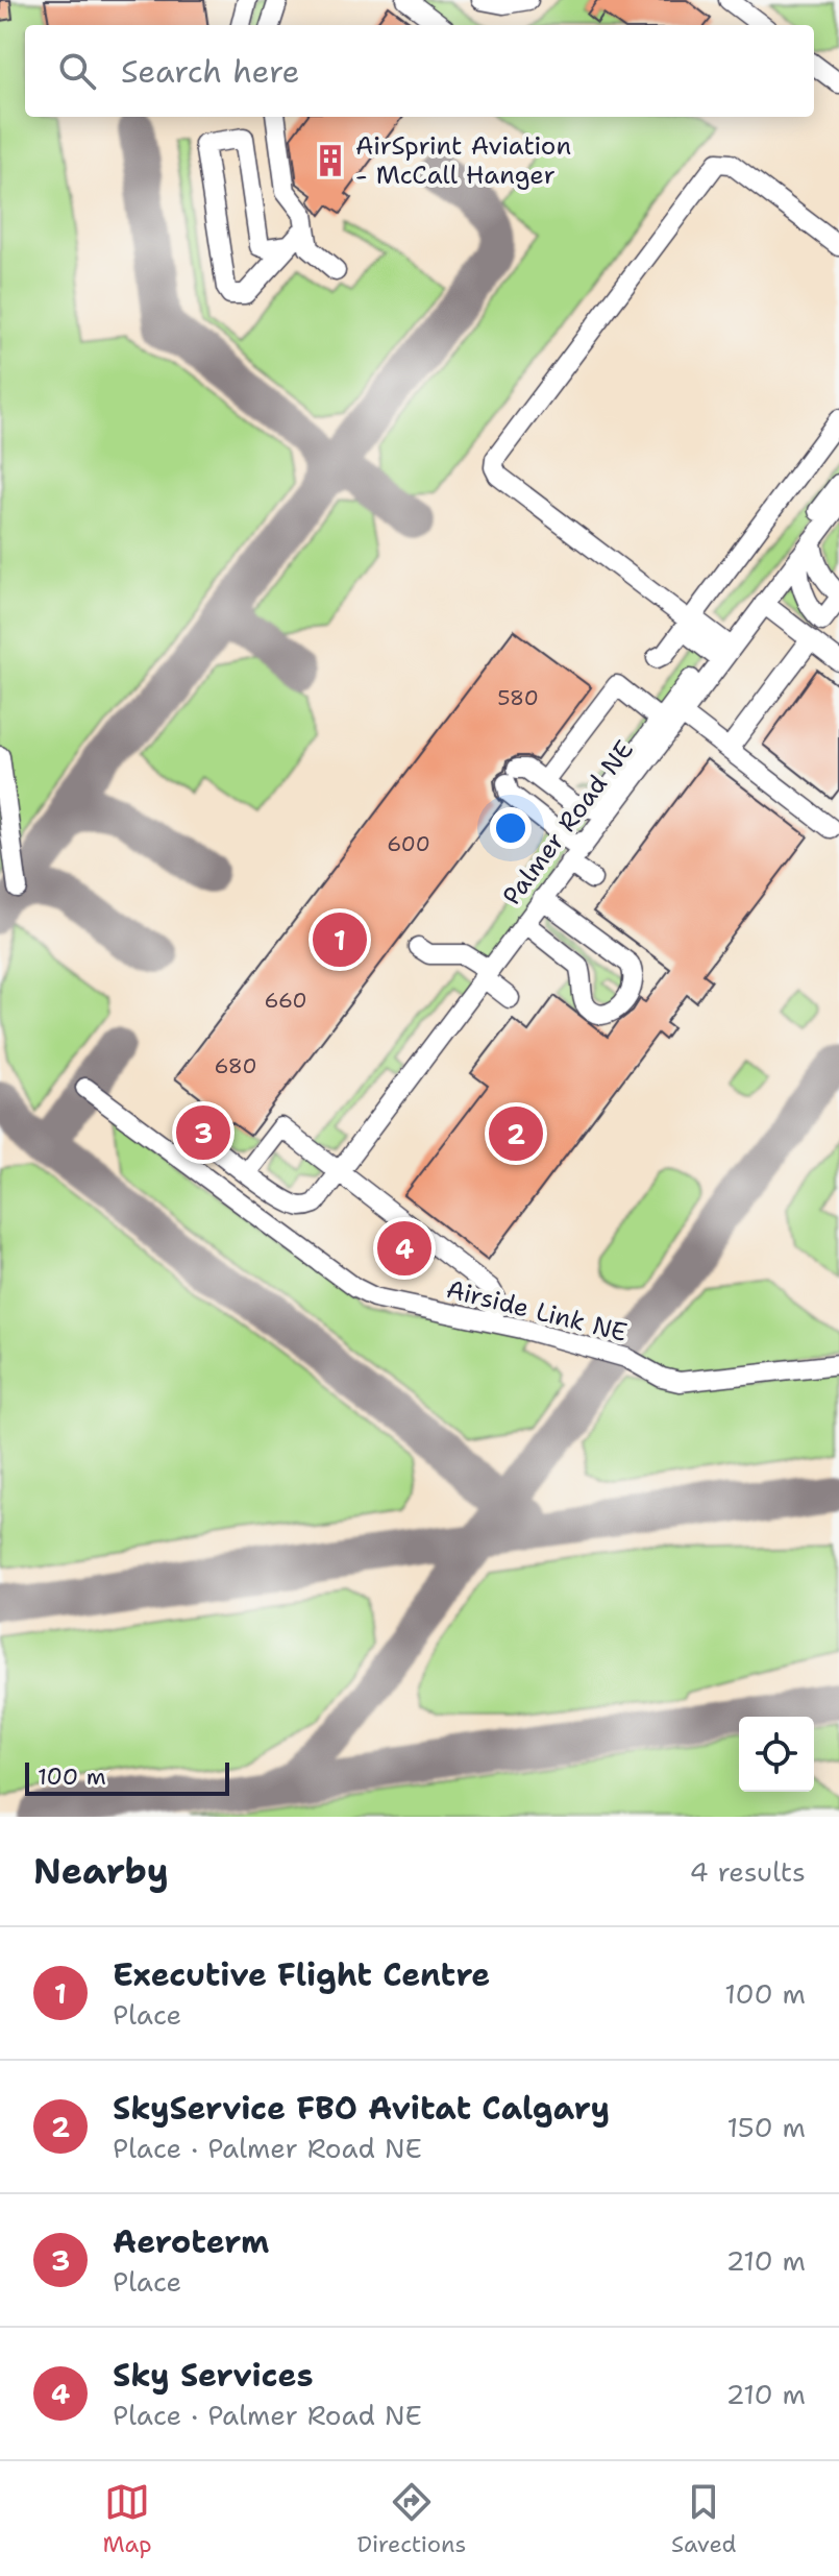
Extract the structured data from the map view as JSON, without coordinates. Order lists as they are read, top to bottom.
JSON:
{
  "streets": {
    "street": ["Palmer Road NE", "Airside Link NE"]
  },
  "places": {
    "building": ["AirSprint Aviation - McCall Hanger"]
  },
  "house_numbers": [
    "580",
    "600",
    "660",
    "680"
  ],
  "scale_bar": "100 m",
  "page": {
    "search": "Search here",
    "pins": [
      "1",
      "3",
      "2",
      "4"
    ],
    "scale": "100 m",
    "heading": ["Nearby", "4 results"],
    "list": [
      {
        "mark": "1",
        "name": "Executive Flight Centre",
        "note": "Place",
        "value": "100 m"
      },
      {
        "mark": "2",
        "name": "SkyService FBO Avitat Calgary",
        "note": "Place · Palmer Road NE",
        "value": "150 m"
      },
      {
        "mark": "3",
        "name": "Aeroterm",
        "note": "Place",
        "value": "210 m"
      },
      {
        "mark": "4",
        "name": "Sky Services",
        "note": "Place · Palmer Road NE",
        "value": "210 m"
      }
    ],
    "nav": ["Map", "Directions", "Saved"]
  }
}
